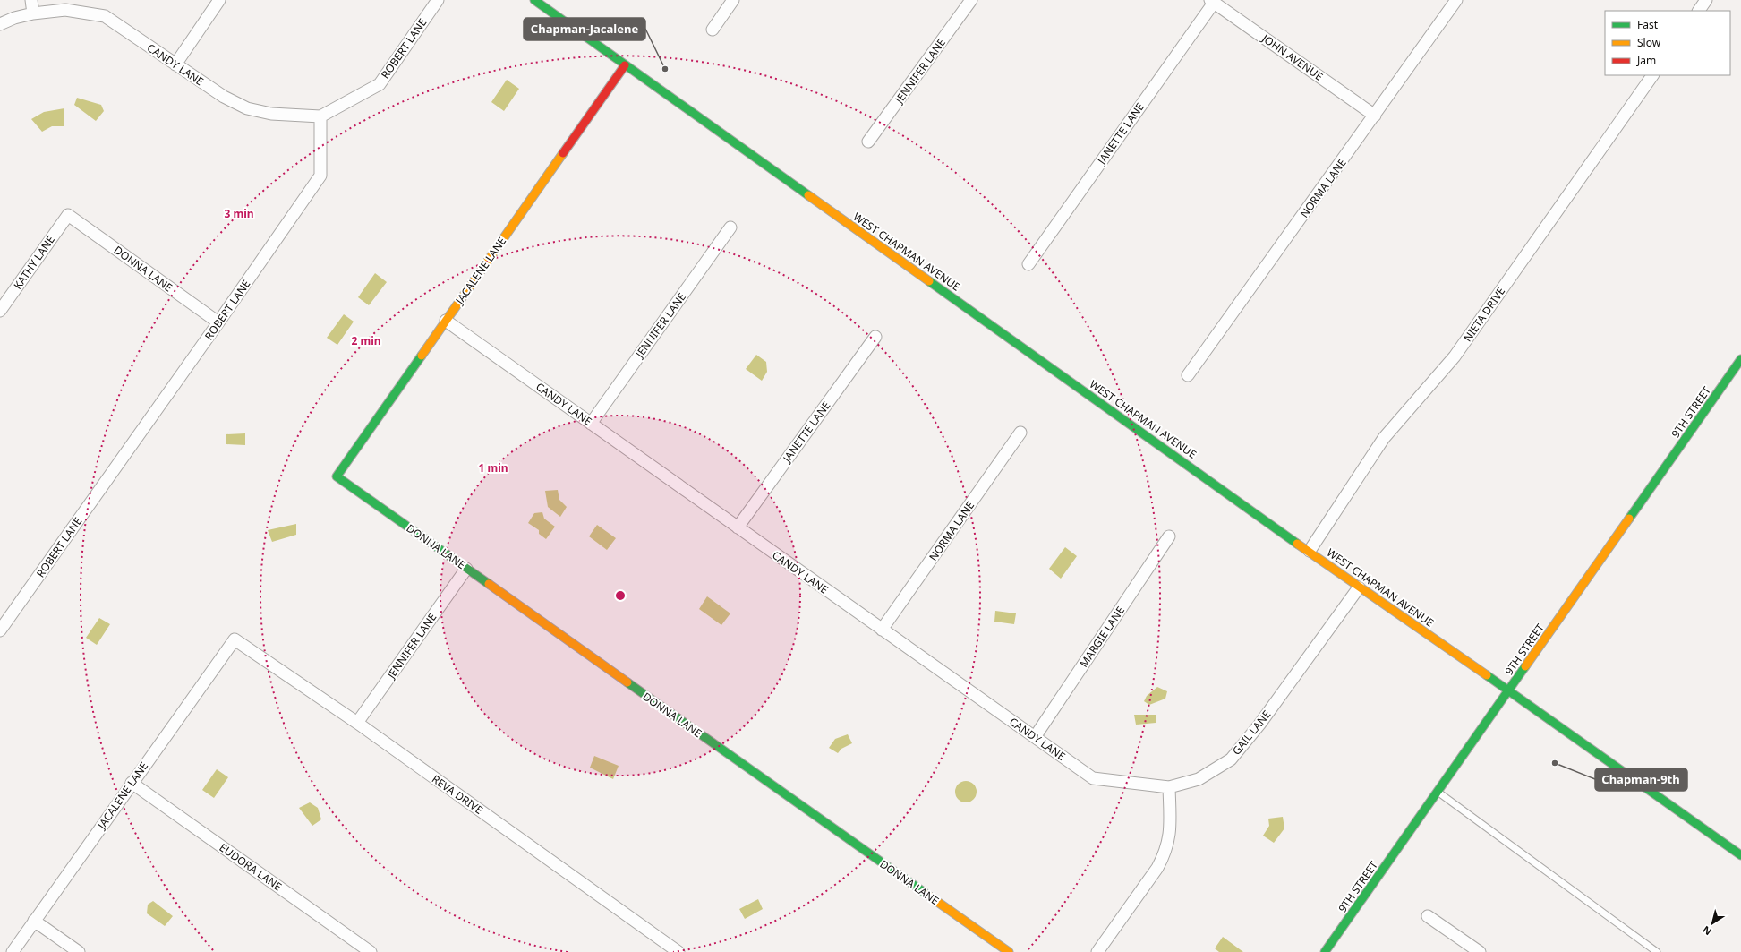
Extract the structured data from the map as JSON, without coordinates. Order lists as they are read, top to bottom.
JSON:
{
  "streets": {
    "street": [
      "ROBERT LANE",
      "JOHN AVENUE",
      "CANDY LANE",
      "JENNIFER LANE",
      "JANETTE LANE",
      "NORMA LANE",
      "WEST CHAPMAN AVENUE",
      "KATHY LANE",
      "DONNA LANE",
      "JACALENE LANE",
      "NIETA DRIVE",
      "9TH STREET",
      "MARGIE LANE",
      "GAIL LANE",
      "REVA DRIVE",
      "EUDORA LANE"
    ]
  },
  "crossings": [
    ["ROBERT LANE", "CANDY LANE"],
    ["ROBERT LANE", "DONNA LANE"],
    ["JOHN AVENUE", "JANETTE LANE"],
    ["JOHN AVENUE", "NORMA LANE"],
    ["CANDY LANE", "JENNIFER LANE"],
    ["CANDY LANE", "JANETTE LANE"],
    ["CANDY LANE", "NORMA LANE"],
    ["CANDY LANE", "JACALENE LANE"],
    ["CANDY LANE", "MARGIE LANE"],
    ["CANDY LANE", "GAIL LANE"],
    ["JENNIFER LANE", "DONNA LANE"],
    ["JENNIFER LANE", "REVA DRIVE"],
    ["WEST CHAPMAN AVENUE", "JACALENE LANE"],
    ["WEST CHAPMAN AVENUE", "NIETA DRIVE"],
    ["WEST CHAPMAN AVENUE", "9TH STREET"],
    ["WEST CHAPMAN AVENUE", "GAIL LANE"],
    ["KATHY LANE", "DONNA LANE"],
    ["DONNA LANE", "JACALENE LANE"],
    ["JACALENE LANE", "REVA DRIVE"],
    ["JACALENE LANE", "EUDORA LANE"]
  ],
  "places": ["Chapman-Jacalene", "Chapman-9th"],
  "legend": ["Fast", "Slow", "Jam"],
  "north": "bottom left",
  "rings": ["3 min", "2 min", "1 min"]
}
